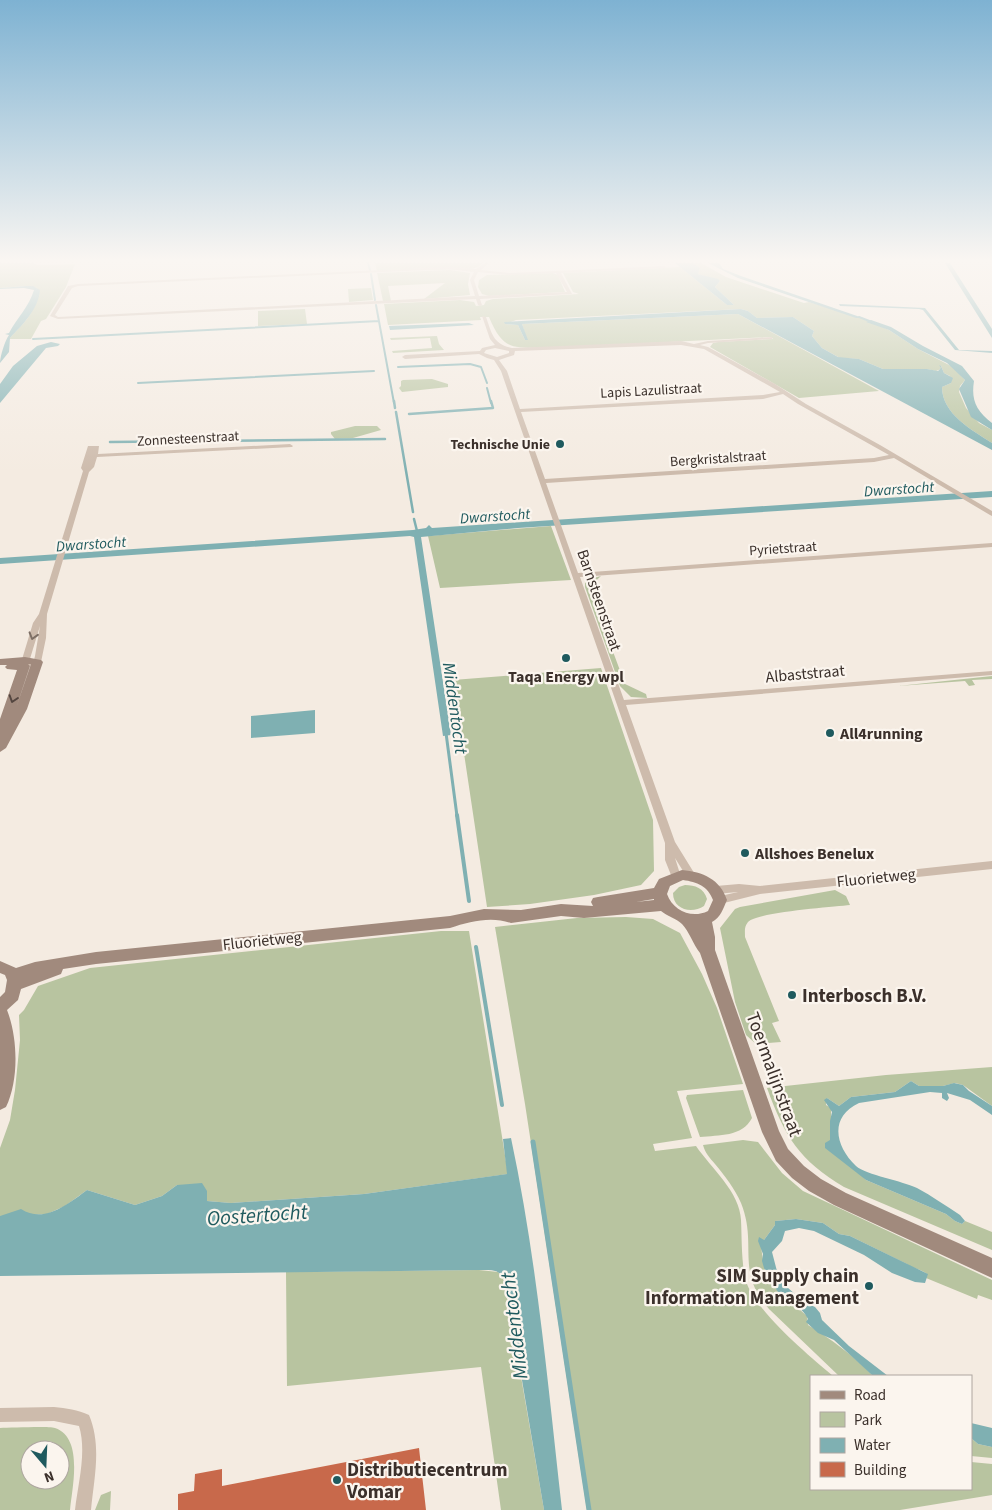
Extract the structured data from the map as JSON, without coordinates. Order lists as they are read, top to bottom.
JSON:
{
  "streets": {
    "street": [
      "Lapis Lazulistraat",
      "Zonnesteenstraat",
      "Bergkristalstraat",
      "Pyrietstraat",
      "Barnsteenstraat",
      "Albaststraat",
      "Fluorietweg",
      "Toermalijnstraat"
    ]
  },
  "crossings": [
    ["Lapis Lazulistraat", "Barnsteenstraat"],
    ["Bergkristalstraat", "Barnsteenstraat"],
    ["Pyrietstraat", "Barnsteenstraat"],
    ["Barnsteenstraat", "Albaststraat"],
    ["Barnsteenstraat", "Fluorietweg"],
    ["Barnsteenstraat", "Toermalijnstraat"],
    ["Fluorietweg", "Toermalijnstraat"]
  ],
  "water": ["Dwarstocht", "Middentocht", "Oostertocht"],
  "places": [
    "Technische Unie",
    "Taqa Energy wpl",
    "All4running",
    "Allshoes Benelux",
    "Interbosch B.V.",
    "SIM Supply chain Information Management",
    "Distributiecentrum Vomar"
  ],
  "legend": [
    "Road",
    "Park",
    "Water",
    "Building"
  ],
  "north": "bottom"
}
